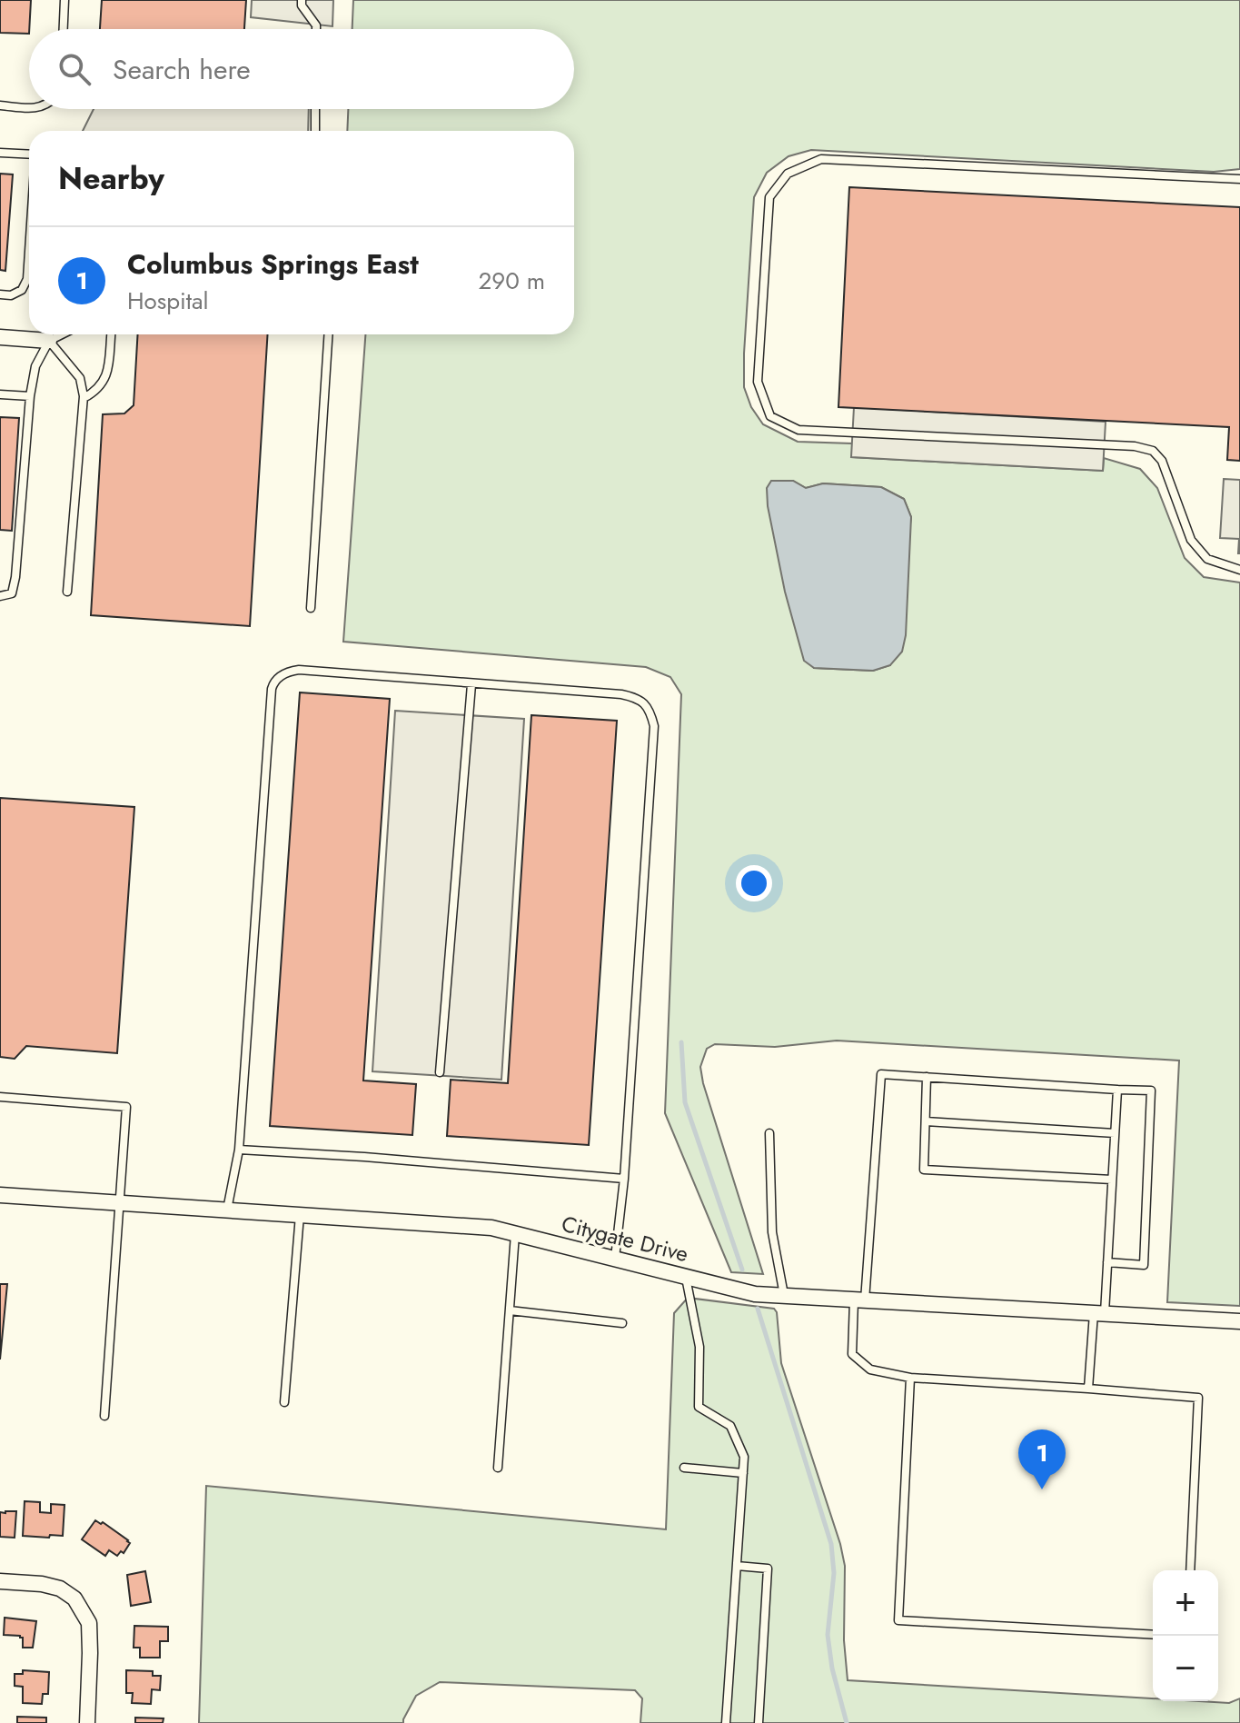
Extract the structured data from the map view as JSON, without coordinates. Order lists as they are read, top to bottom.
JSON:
{
  "streets": {
    "street": ["Citygate Drive"]
  },
  "page": {
    "search": "Search here",
    "heading": "Nearby",
    "list": [
      {
        "mark": "1",
        "name": "Columbus Springs East",
        "note": "Hospital",
        "value": "290 m"
      }
    ],
    "pins": "1",
    "map_buttons": ["+", "−"]
  }
}
